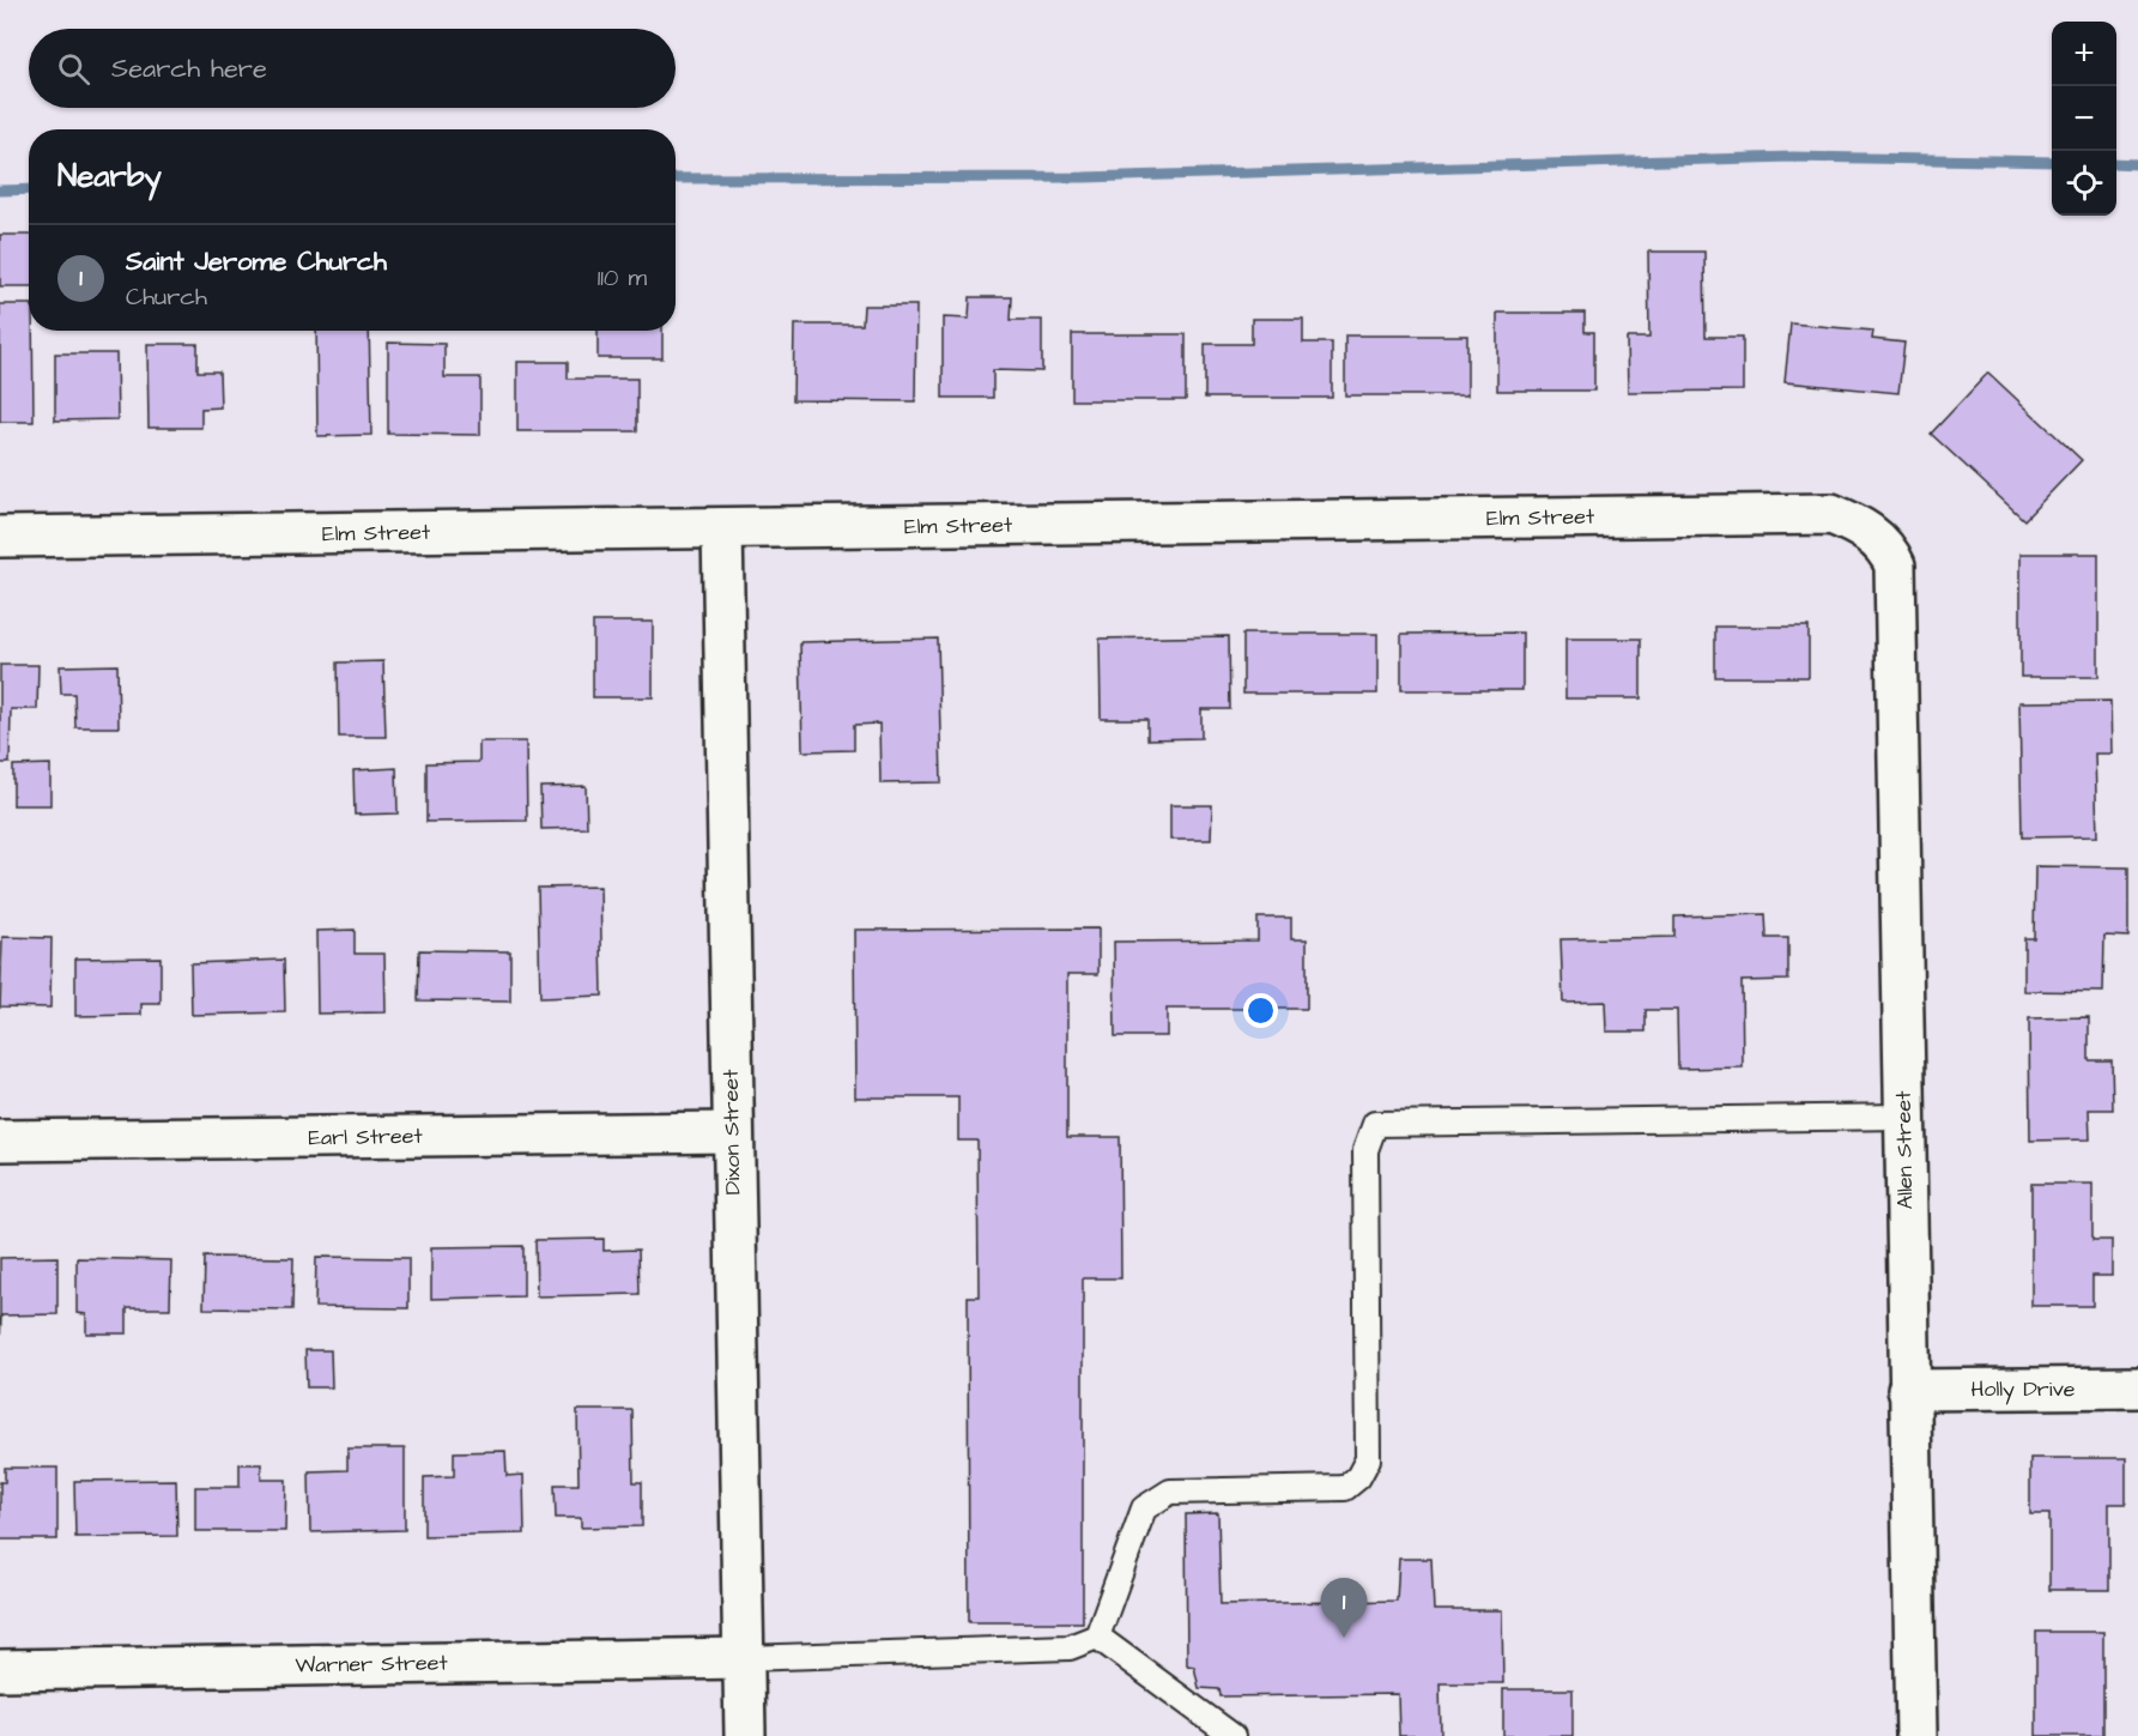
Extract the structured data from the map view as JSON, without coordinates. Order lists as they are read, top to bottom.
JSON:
{
  "streets": {
    "street": [
      "Elm Street",
      "Dixon Street",
      "Earl Street",
      "Allen Street",
      "Holly Drive",
      "Warner Street"
    ]
  },
  "crossings": [
    ["Elm Street", "Dixon Street"],
    ["Elm Street", "Allen Street"],
    ["Dixon Street", "Earl Street"],
    ["Dixon Street", "Warner Street"],
    ["Allen Street", "Holly Drive"]
  ],
  "page": {
    "map_buttons": ["+", "−"],
    "search": "Search here",
    "heading": "Nearby",
    "list": [
      {
        "mark": "1",
        "name": "Saint Jerome Church",
        "note": "Church",
        "value": "110 m"
      }
    ],
    "pins": "1"
  }
}
